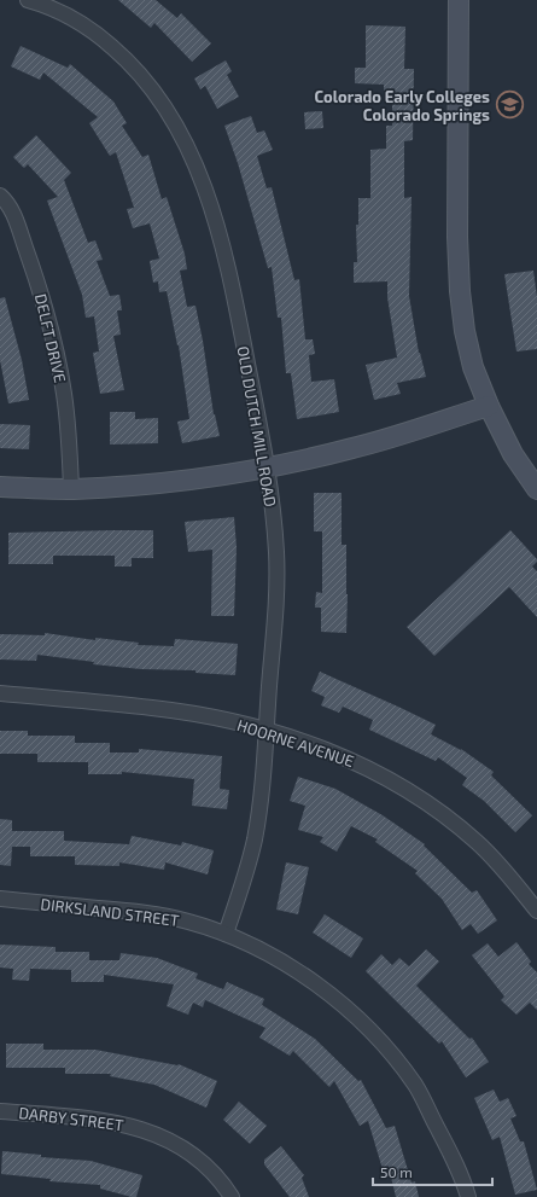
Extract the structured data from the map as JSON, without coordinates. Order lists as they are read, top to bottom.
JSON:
{
  "streets": {
    "street": [
      "DELFT DRIVE",
      "OLD DUTCH MILL ROAD",
      "HOORNE AVENUE",
      "DIRKSLAND STREET",
      "DARBY STREET"
    ]
  },
  "crossings": [
    ["OLD DUTCH MILL ROAD", "HOORNE AVENUE"],
    ["OLD DUTCH MILL ROAD", "DIRKSLAND STREET"]
  ],
  "places": {
    "school or university": ["Colorado Early Colleges Colorado Springs"]
  },
  "scale_bar": "50 m"
}
